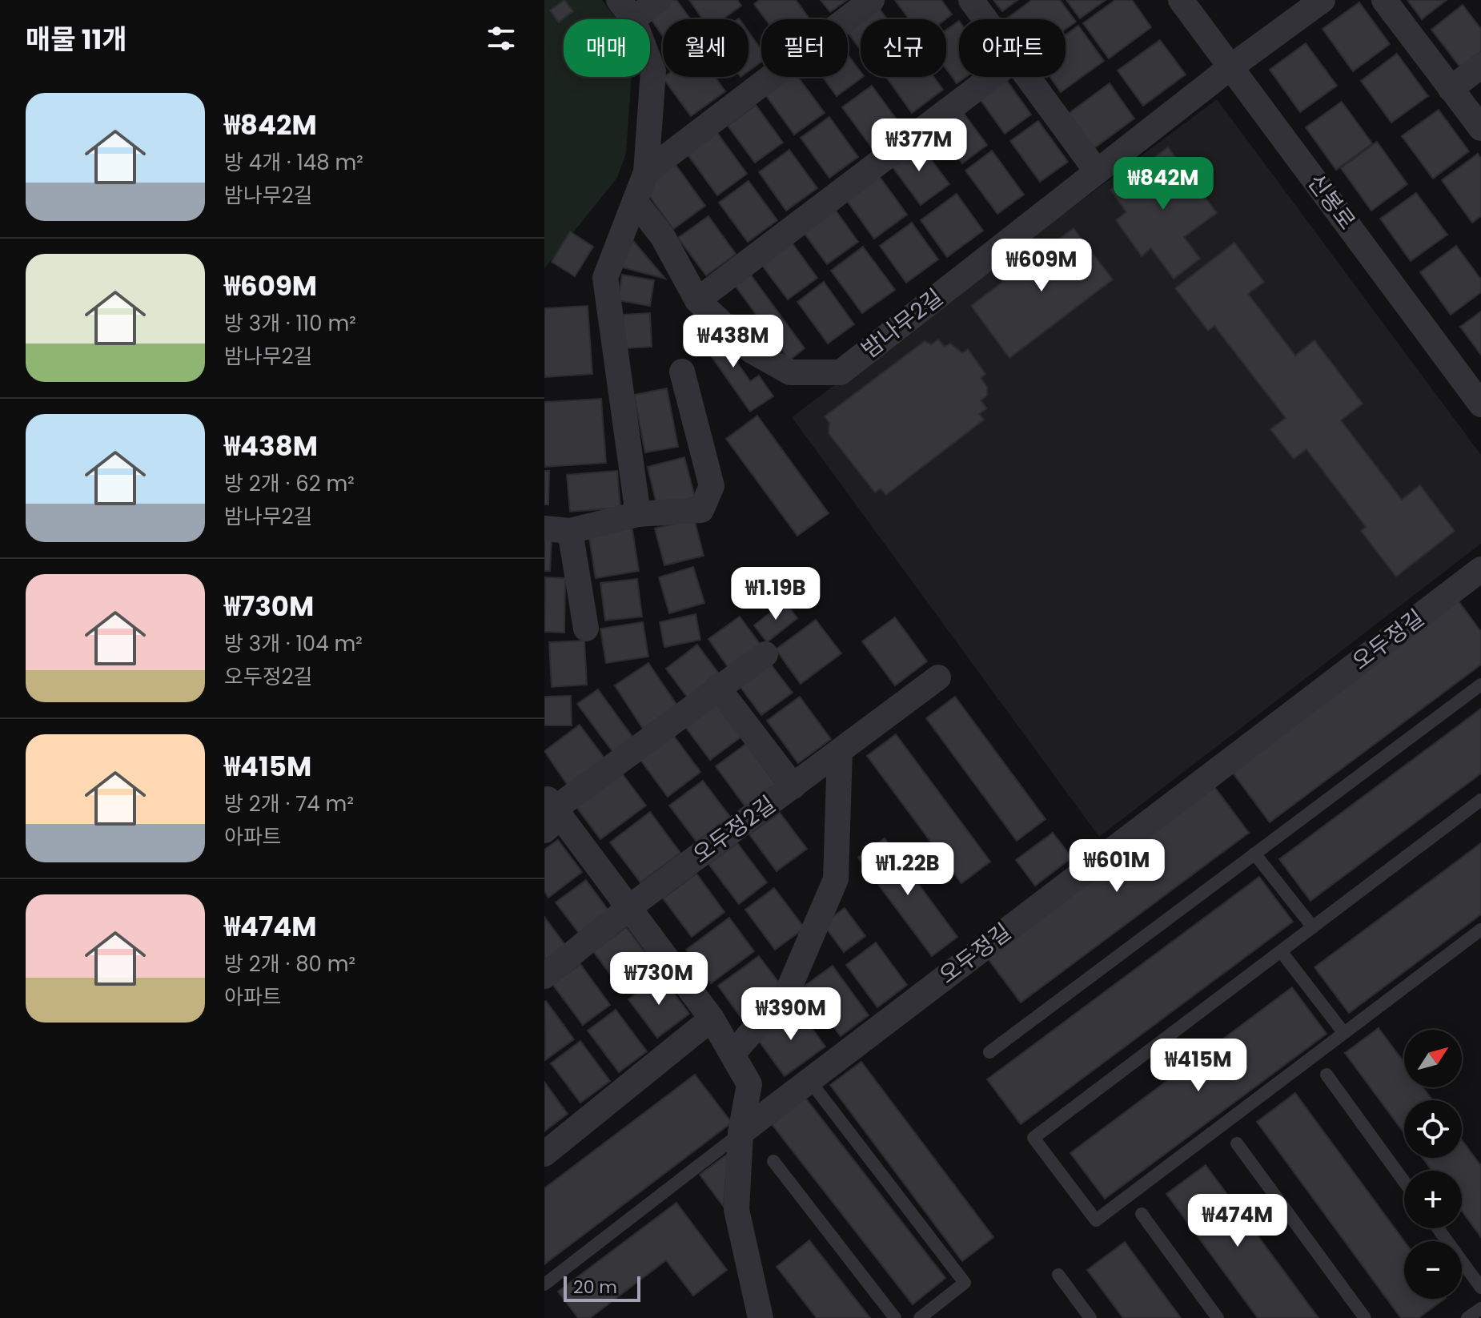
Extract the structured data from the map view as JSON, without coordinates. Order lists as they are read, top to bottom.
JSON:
{
  "streets": {
    "street": [
      "신봉로",
      "밤나무2길",
      "오두정길",
      "오두정2길"
    ]
  },
  "crossings": [
    ["신봉로", "밤나무2길"]
  ],
  "scale_bar": "20 m",
  "north": "top right",
  "page": {
    "heading": "매물 11개",
    "chip": [
      "매매",
      "월세",
      "필터",
      "신규",
      "아파트"
    ],
    "list": [
      {
        "name": "₩842M",
        "note": "방 4개 · 148 m² · 밤나무2길"
      },
      {
        "name": "₩609M",
        "note": "방 3개 · 110 m² · 밤나무2길"
      },
      {
        "name": "₩438M",
        "note": "방 2개 · 62 m² · 밤나무2길"
      },
      {
        "name": "₩730M",
        "note": "방 3개 · 104 m² · 오두정2길"
      },
      {
        "name": "₩415M",
        "note": "방 2개 · 74 m² · 아파트"
      },
      {
        "name": "₩474M",
        "note": "방 2개 · 80 m² · 아파트"
      }
    ],
    "price": [
      "₩377M",
      "₩842M",
      "₩609M",
      "₩438M",
      "₩1.19B",
      "₩601M",
      "₩1.22B",
      "₩730M",
      "₩390M",
      "₩415M",
      "₩474M"
    ],
    "map_buttons": ["+", "−"],
    "scale": "20 m"
  }
}
